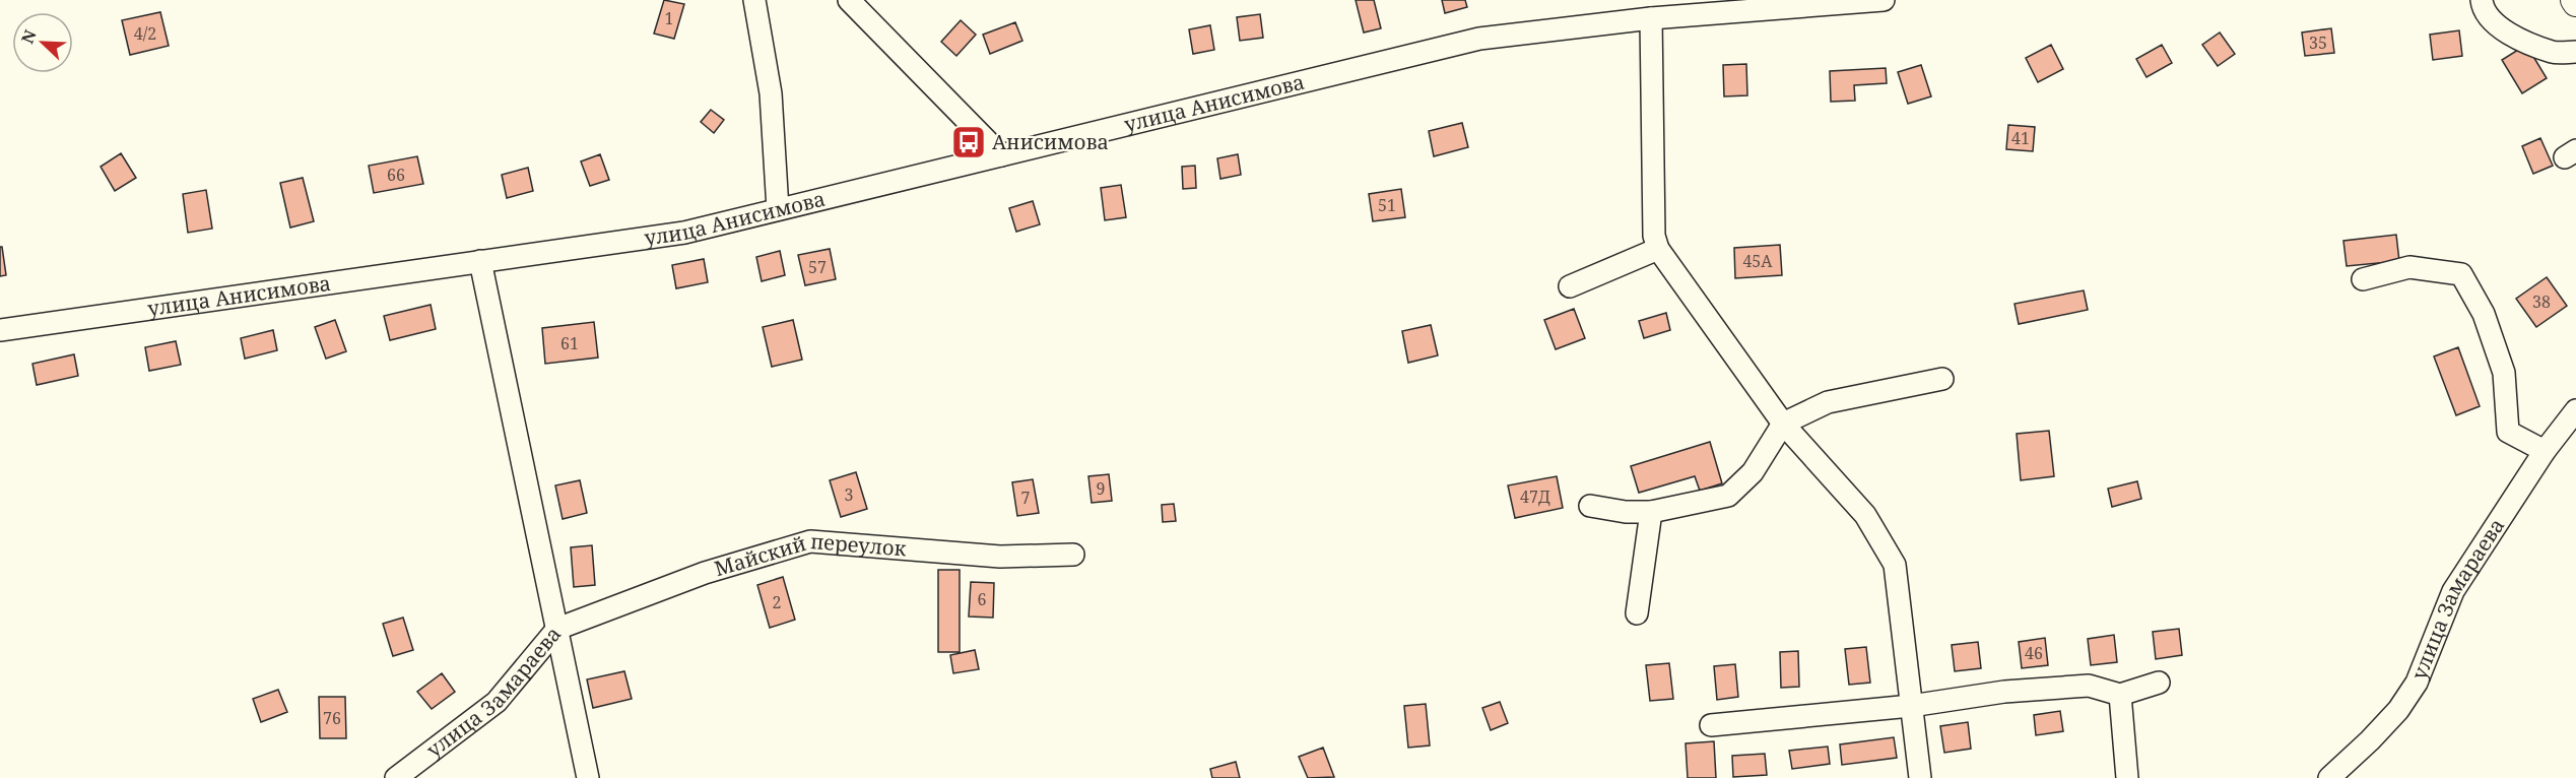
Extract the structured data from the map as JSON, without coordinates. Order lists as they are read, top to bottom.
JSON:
{
  "streets": {
    "street": ["улица Анисимова", "Майский переулок", "улица Замараева"]
  },
  "crossings": [
    ["Майский переулок", "улица Замараева"]
  ],
  "places": {
    "bus stop": ["Анисимова"]
  },
  "house_numbers": [
    "1",
    "4/2",
    "35",
    "41",
    "66",
    "51",
    "45А",
    "57",
    "38",
    "61",
    "9",
    "3",
    "47Д",
    "7",
    "6",
    "2",
    "46",
    "76"
  ],
  "north": "top left"
}
